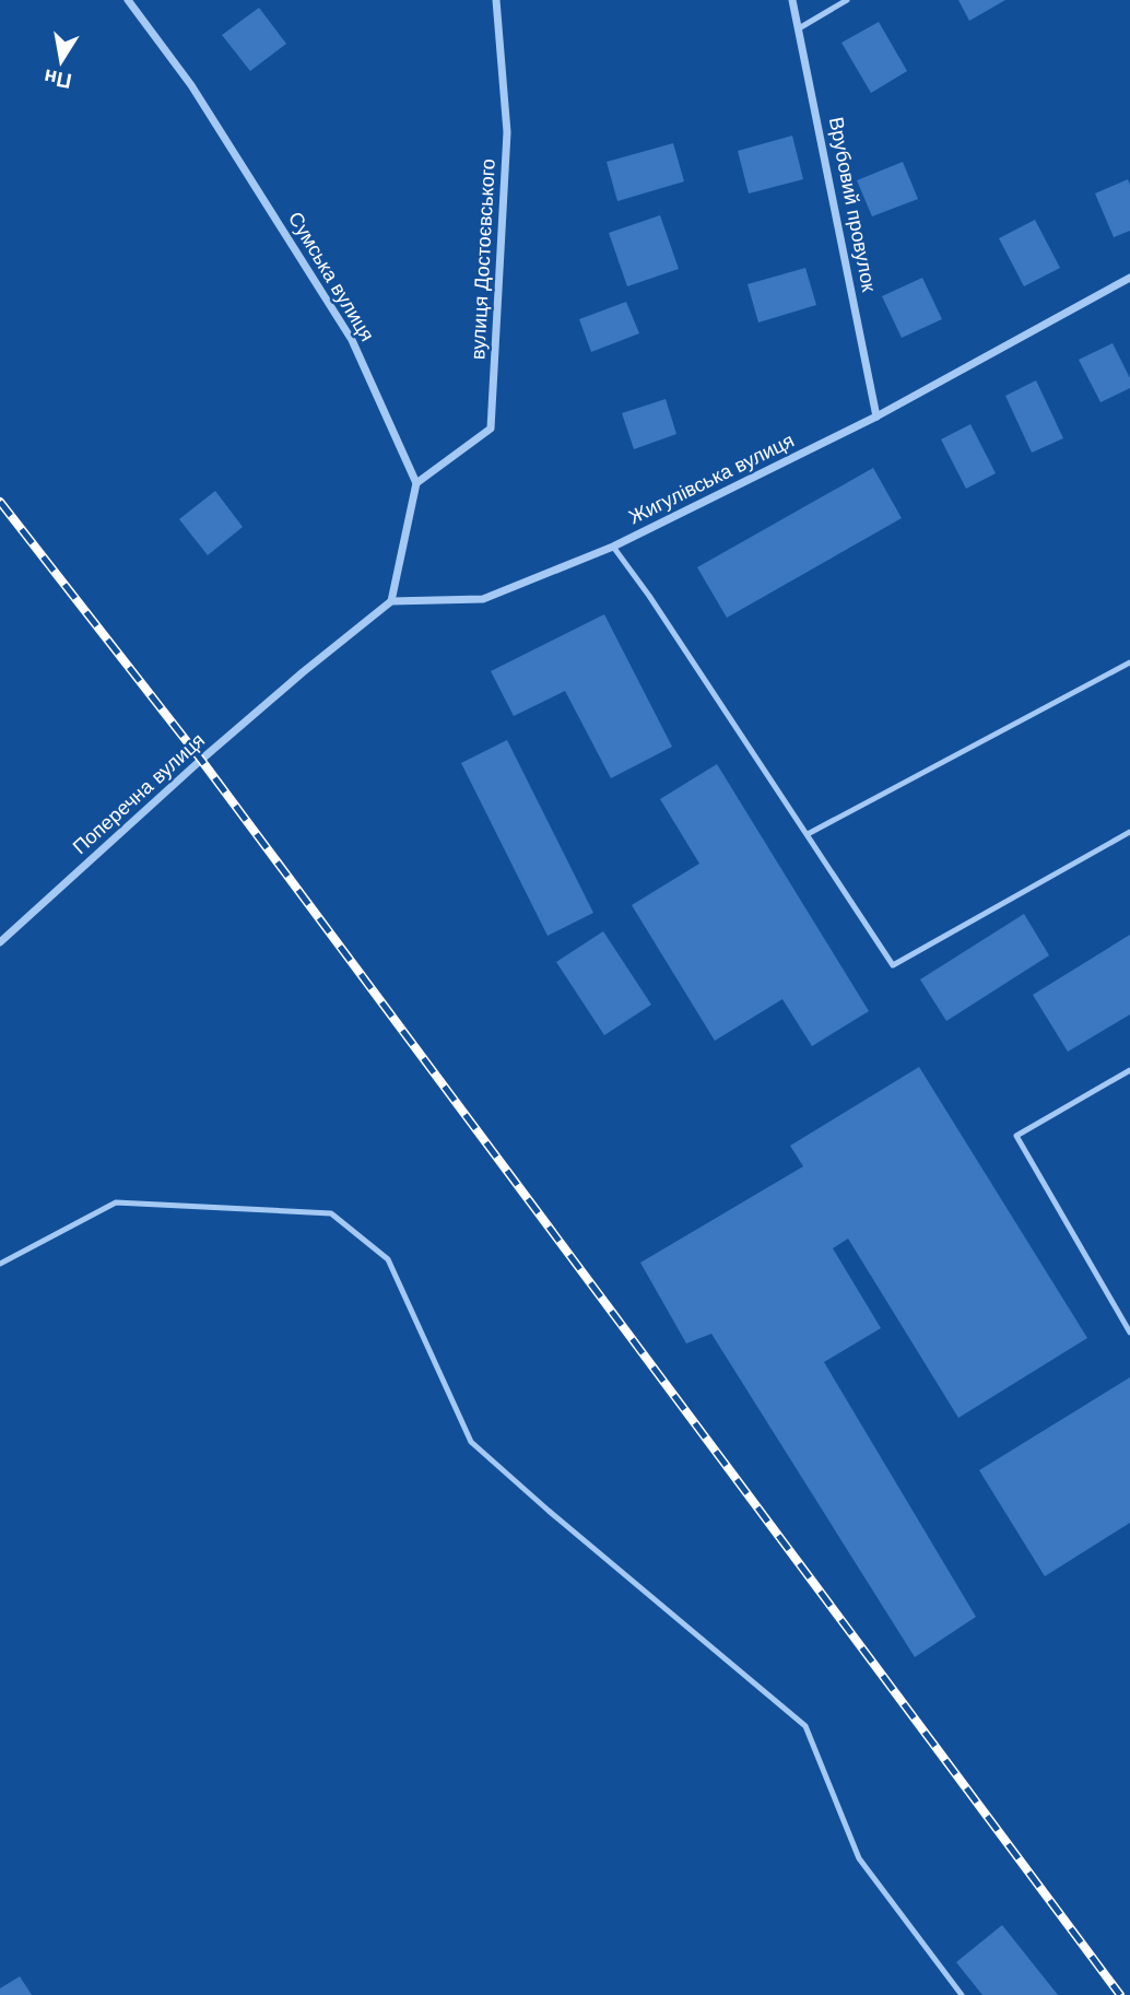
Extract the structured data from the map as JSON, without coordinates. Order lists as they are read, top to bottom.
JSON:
{
  "streets": {
    "street": [
      "Врубовий провулок",
      "вулиця Достоєвського",
      "Сумська вулиця",
      "Жигулівська вулиця",
      "Поперечна вулиця"
    ]
  },
  "crossings": [
    ["Врубовий провулок", "Жигулівська вулиця"],
    ["вулиця Достоєвського", "Сумська вулиця"],
    ["Жигулівська вулиця", "Поперечна вулиця"]
  ],
  "north": "bottom"
}
